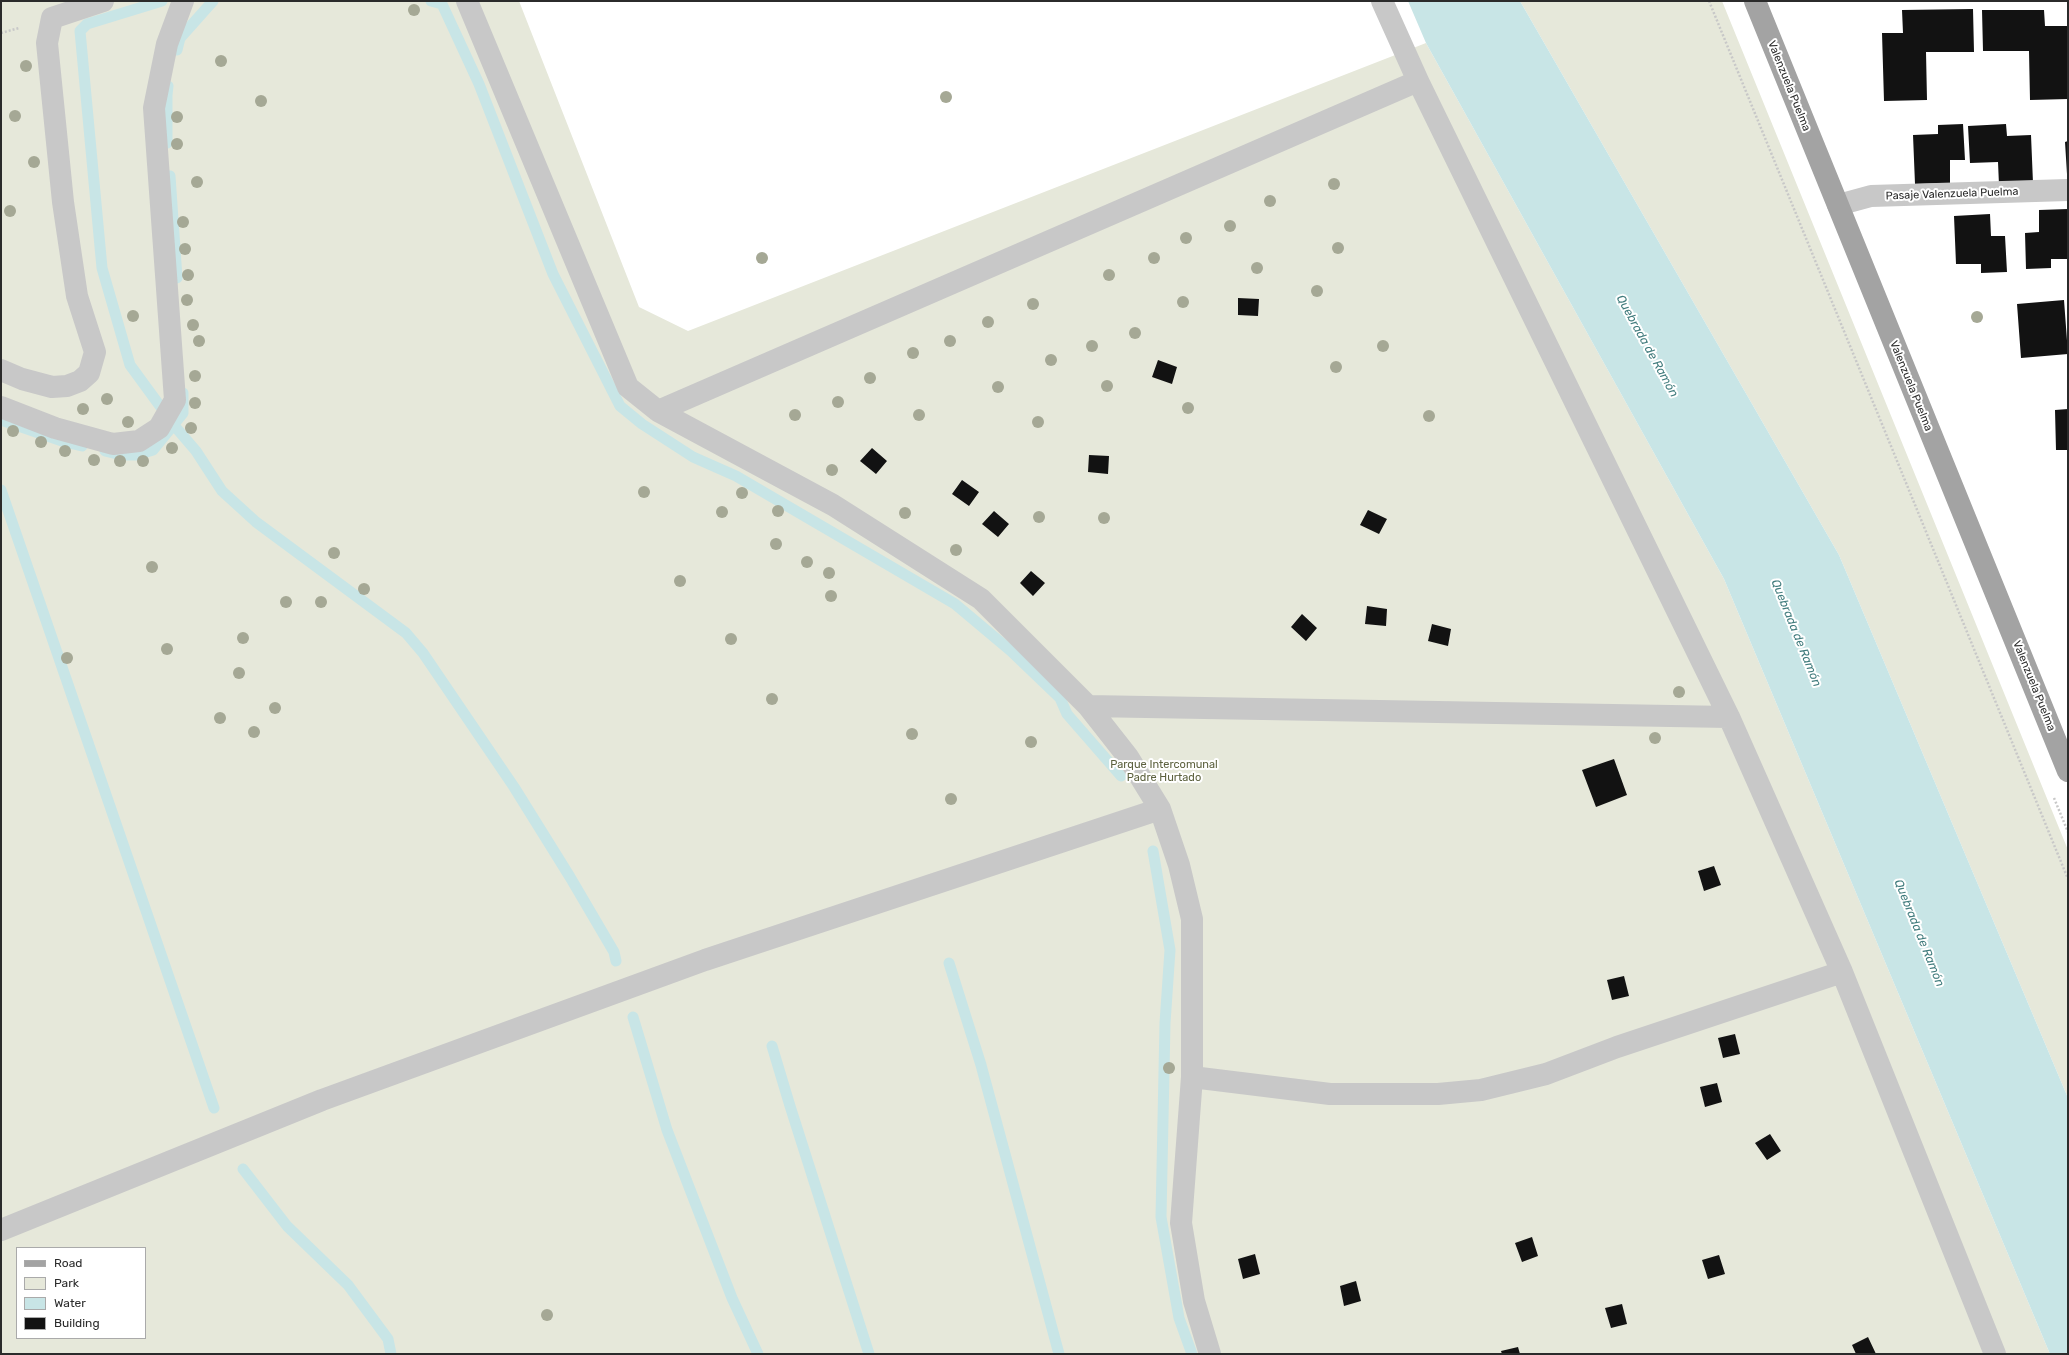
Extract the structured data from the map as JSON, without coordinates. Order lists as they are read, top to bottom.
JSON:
{
  "streets": {
    "main road": ["Valenzuela Puelma"],
    "street": ["Pasaje Valenzuela Puelma"]
  },
  "crossings": [
    ["Valenzuela Puelma", "Pasaje Valenzuela Puelma"]
  ],
  "water": ["Quebrada de Ramón"],
  "parks": ["Parque Intercomunal Padre Hurtado"],
  "legend": [
    "Road",
    "Park",
    "Water",
    "Building"
  ]
}
